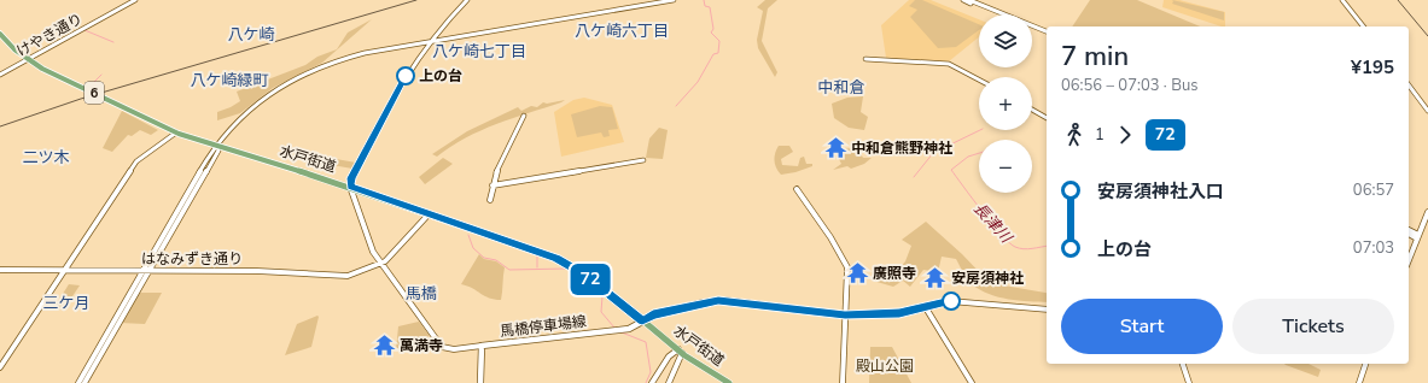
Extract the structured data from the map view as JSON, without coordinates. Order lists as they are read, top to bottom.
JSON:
{
  "streets": {
    "highway": ["6", "水戸街道"],
    "main road": ["馬橋停車場線"],
    "street": ["けやき通り", "はなみずき通り"]
  },
  "crossings": [
    ["けやき通り", "水戸街道"],
    ["水戸街道", "馬橋停車場線"]
  ],
  "districts": [
    "八ケ崎六丁目",
    "八ケ崎",
    "八ケ崎七丁目",
    "八ケ崎緑町",
    "中和倉",
    "二ツ木",
    "馬橋",
    "三ケ月"
  ],
  "water": ["長津川"],
  "parks": ["殿山公園"],
  "places": {
    "other": ["上の台"],
    "temple": [
      "中和倉熊野神社",
      "廣照寺",
      "安房須神社",
      "萬満寺"
    ]
  },
  "lines": ["bus line 72"],
  "page": {
    "on_map": "72",
    "map_buttons": ["+", "−"],
    "heading": ["7 min", "06:56 – 07:03 · Bus", "¥195"],
    "legs": ["1", "72"],
    "list": [
      {
        "name": "安房須神社入口",
        "value": "06:57"
      },
      {
        "name": "上の台",
        "value": "07:03"
      }
    ],
    "buttons": ["Start", "Tickets"]
  }
}
